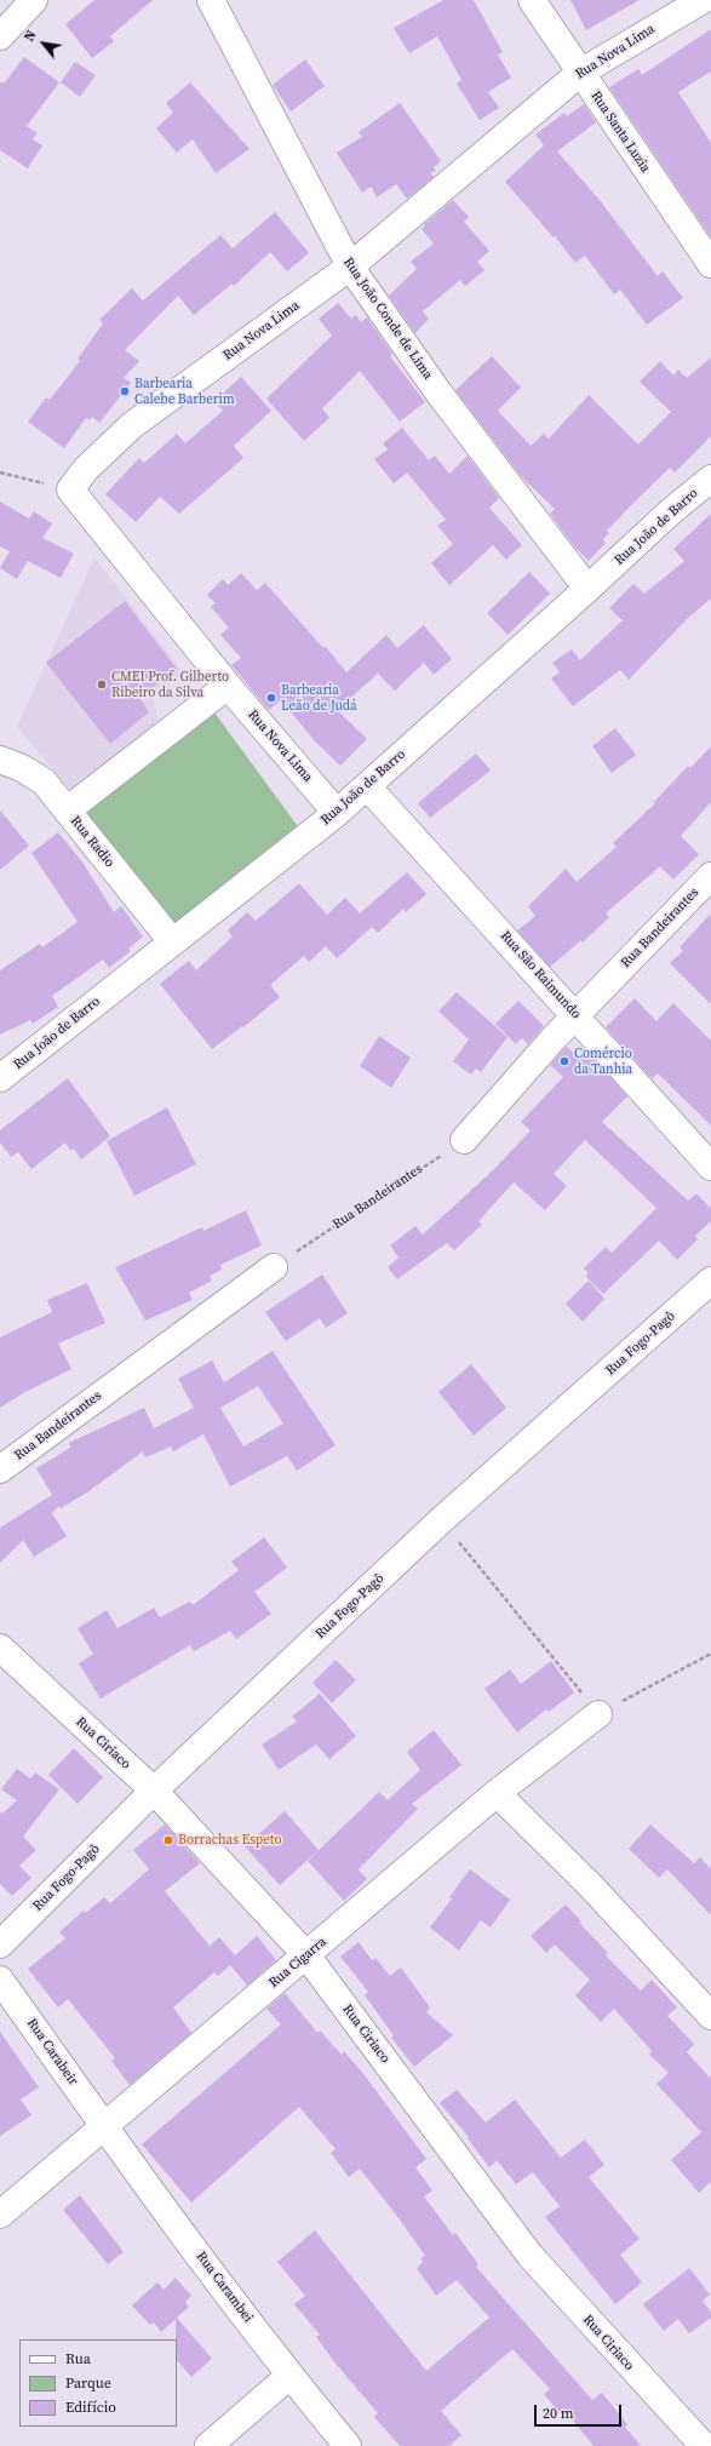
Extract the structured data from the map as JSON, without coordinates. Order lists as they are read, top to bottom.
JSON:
{
  "streets": {
    "street": [
      "Rua Nova Lima",
      "Rua Santa Luzia",
      "Rua João Conde de Lima",
      "Rua João de Barro",
      "Rua Radio",
      "Rua Bandeirantes",
      "Rua São Raimundo",
      "Rua Fogo-Pagô",
      "Rua Ciriaco",
      "Rua Cigarra",
      "Rua Carabeir",
      "Rua Carambei"
    ]
  },
  "crossings": [
    ["Rua Nova Lima", "Rua Santa Luzia"],
    ["Rua Nova Lima", "Rua João Conde de Lima"],
    ["Rua Nova Lima", "Rua João de Barro"],
    ["Rua João Conde de Lima", "Rua João de Barro"],
    ["Rua João de Barro", "Rua Radio"],
    ["Rua João de Barro", "Rua São Raimundo"],
    ["Rua Bandeirantes", "Rua São Raimundo"],
    ["Rua Fogo-Pagô", "Rua Ciriaco"],
    ["Rua Ciriaco", "Rua Cigarra"],
    ["Rua Cigarra", "Rua Carabeir"],
    ["Rua Cigarra", "Rua Carambei"],
    ["Rua Carabeir", "Rua Carambei"]
  ],
  "places": [
    "Barbearia Calebe Barberim",
    "CMEI Prof. Gilberto Ribeiro da Silva",
    "Barbearia Leão de Judá",
    "Comércio da Tanhia",
    "Borrachas Espeto"
  ],
  "legend": ["Rua", "Parque", "Edifício"],
  "scale_bar": "20 m",
  "north": "top left"
}
